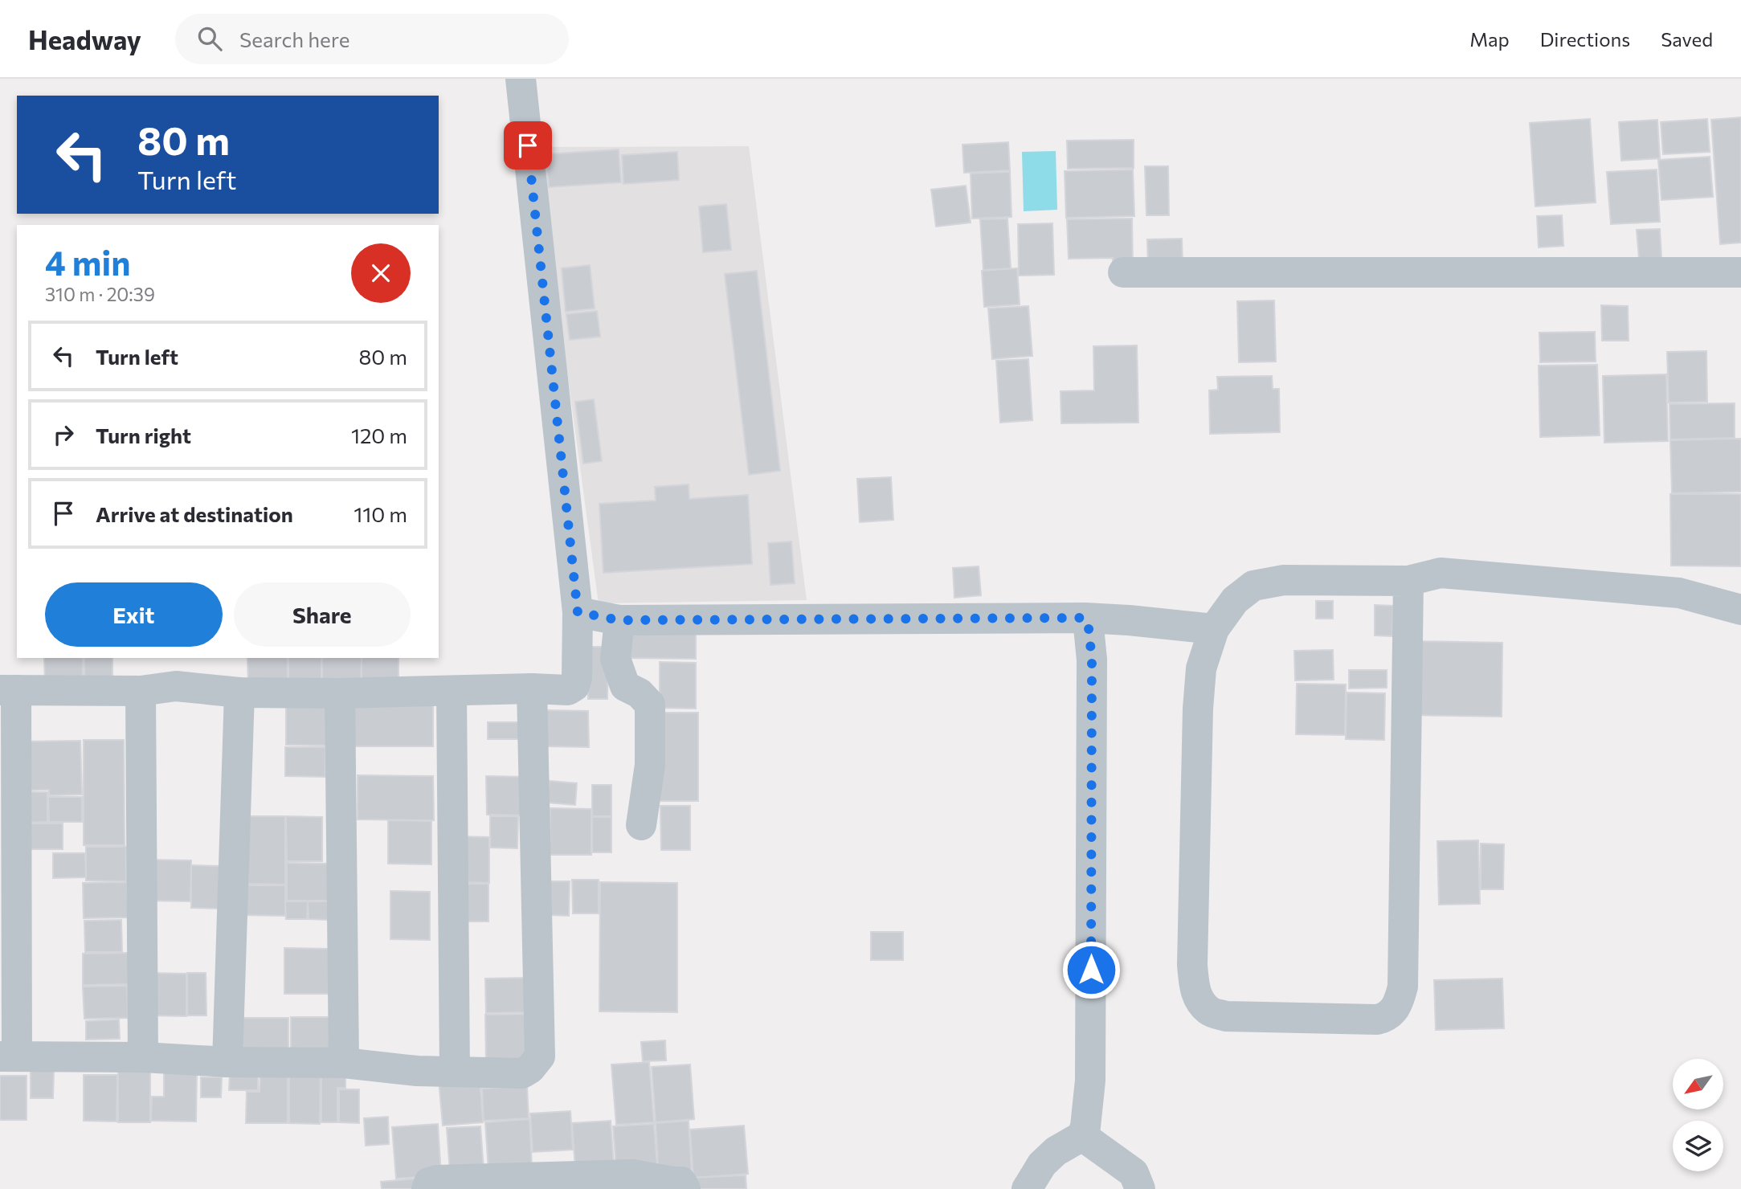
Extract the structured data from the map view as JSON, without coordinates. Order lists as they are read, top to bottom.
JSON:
{
  "north": "bottom left",
  "page": {
    "header": "Headway",
    "search": "Search here",
    "nav": ["Map", "Directions", "Saved"],
    "turn": ["80 m", "Turn left"],
    "heading": ["4 min", "310 m · 20:39"],
    "list": [
      {
        "name": "Turn left",
        "value": "80 m"
      },
      {
        "name": "Turn right",
        "value": "120 m"
      },
      {
        "name": "Arrive at destination",
        "value": "110 m"
      }
    ],
    "buttons": ["Exit", "Share"]
  }
}
